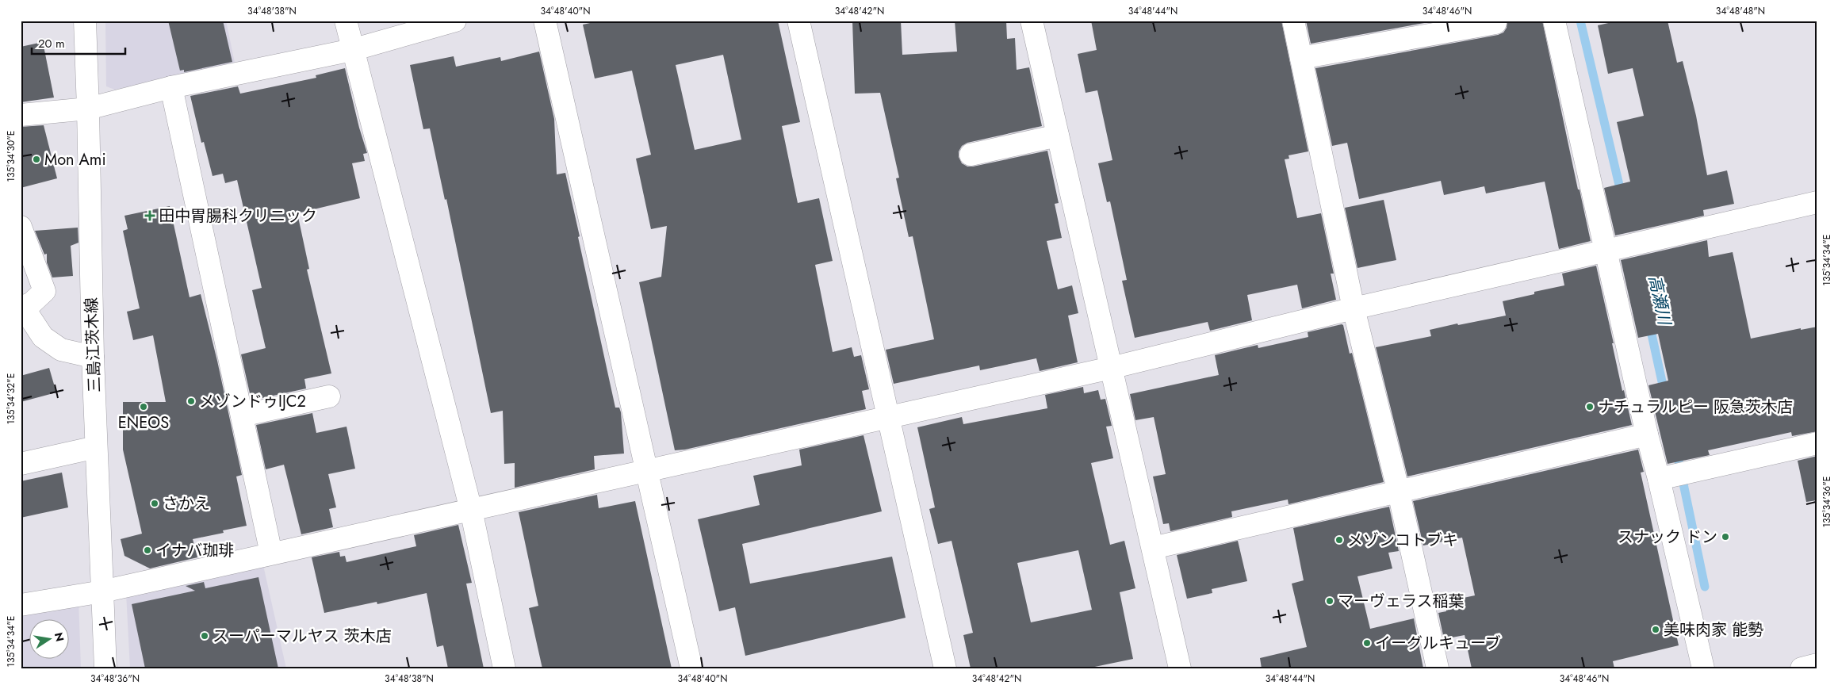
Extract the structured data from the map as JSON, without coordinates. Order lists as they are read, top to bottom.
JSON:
{
  "streets": {
    "street": ["三島江茨木線"]
  },
  "water": ["高瀬川"],
  "places": {
    "other": [
      "Mon Ami",
      "メゾンドゥIJC2",
      "ENEOS",
      "ナチュラルピー 阪急茨木店",
      "さかえ",
      "スナック ドン",
      "メゾンコトブキ",
      "イナバ珈琲",
      "マーヴェラス稲葉",
      "美味肉家 能勢",
      "スーパーマルヤス 茨木店",
      "イーグルキューブ"
    ],
    "health": ["田中胃腸科クリニック"]
  },
  "scale_bar": "20 m",
  "north": "right",
  "coordinates": [
    "34°48'38\"N",
    "34°48'40\"N",
    "34°48'42\"N",
    "34°48'44\"N",
    "34°48'46\"N",
    "34°48'48\"N",
    "135°34'30\"E",
    "135°34'34\"E",
    "135°34'32\"E",
    "135°34'36\"E",
    "34°48'36\"N"
  ]
}
